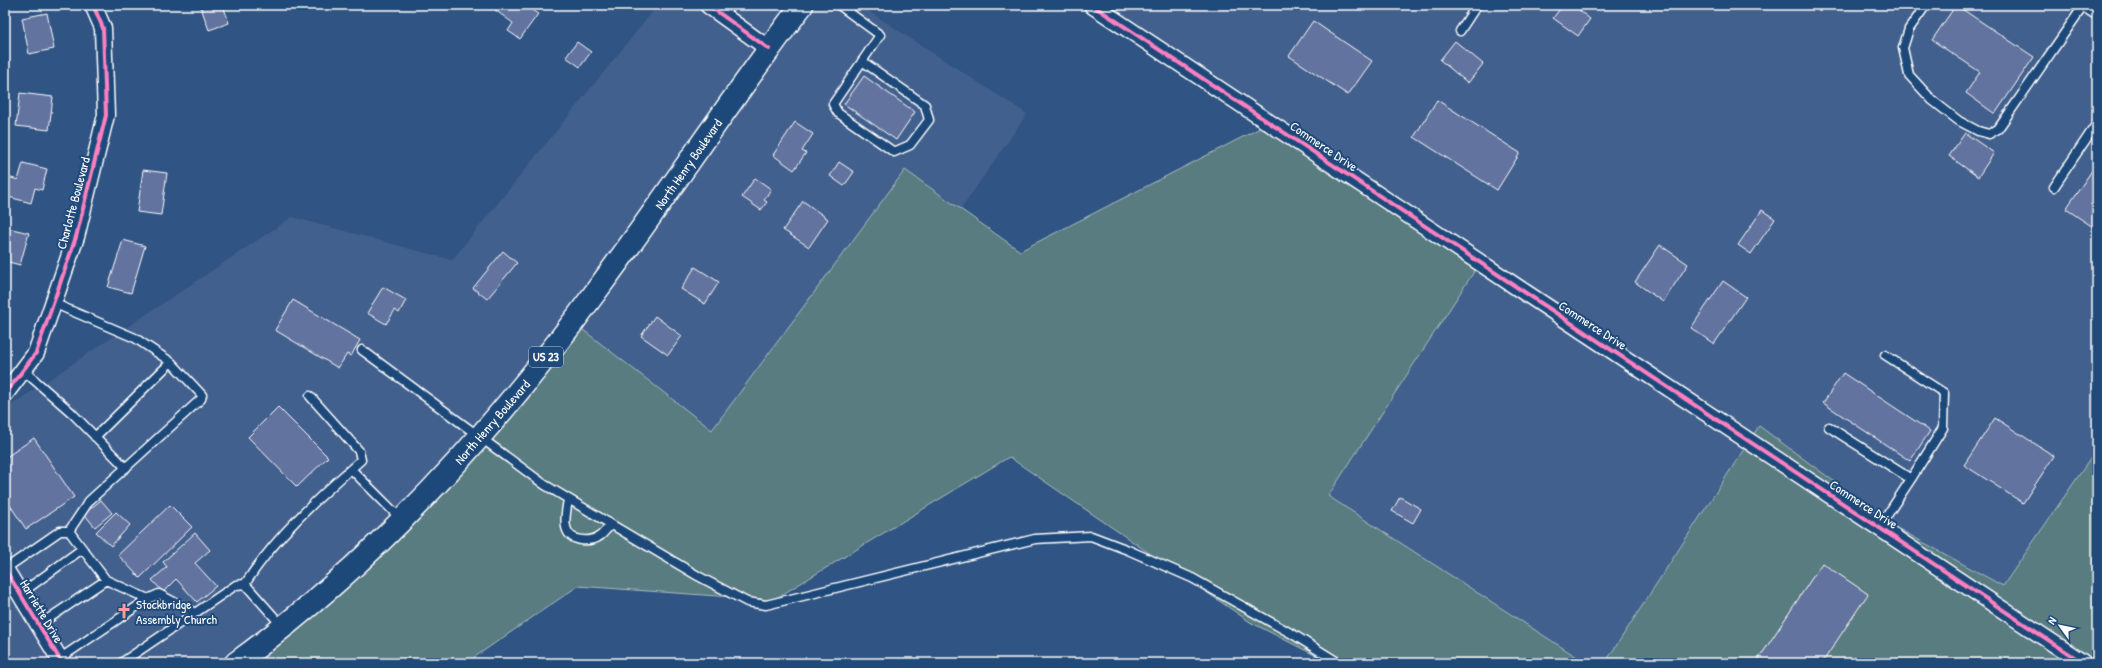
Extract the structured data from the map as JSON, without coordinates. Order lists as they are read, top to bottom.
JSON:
{
  "streets": {
    "highway": ["North Henry Boulevard", "US 23"],
    "street": ["Commerce Drive", "Charlotte Boulevard", "Harriette Drive"]
  },
  "places": {
    "church": ["Stockbridge Assembly Church"]
  },
  "north": "top left"
}
